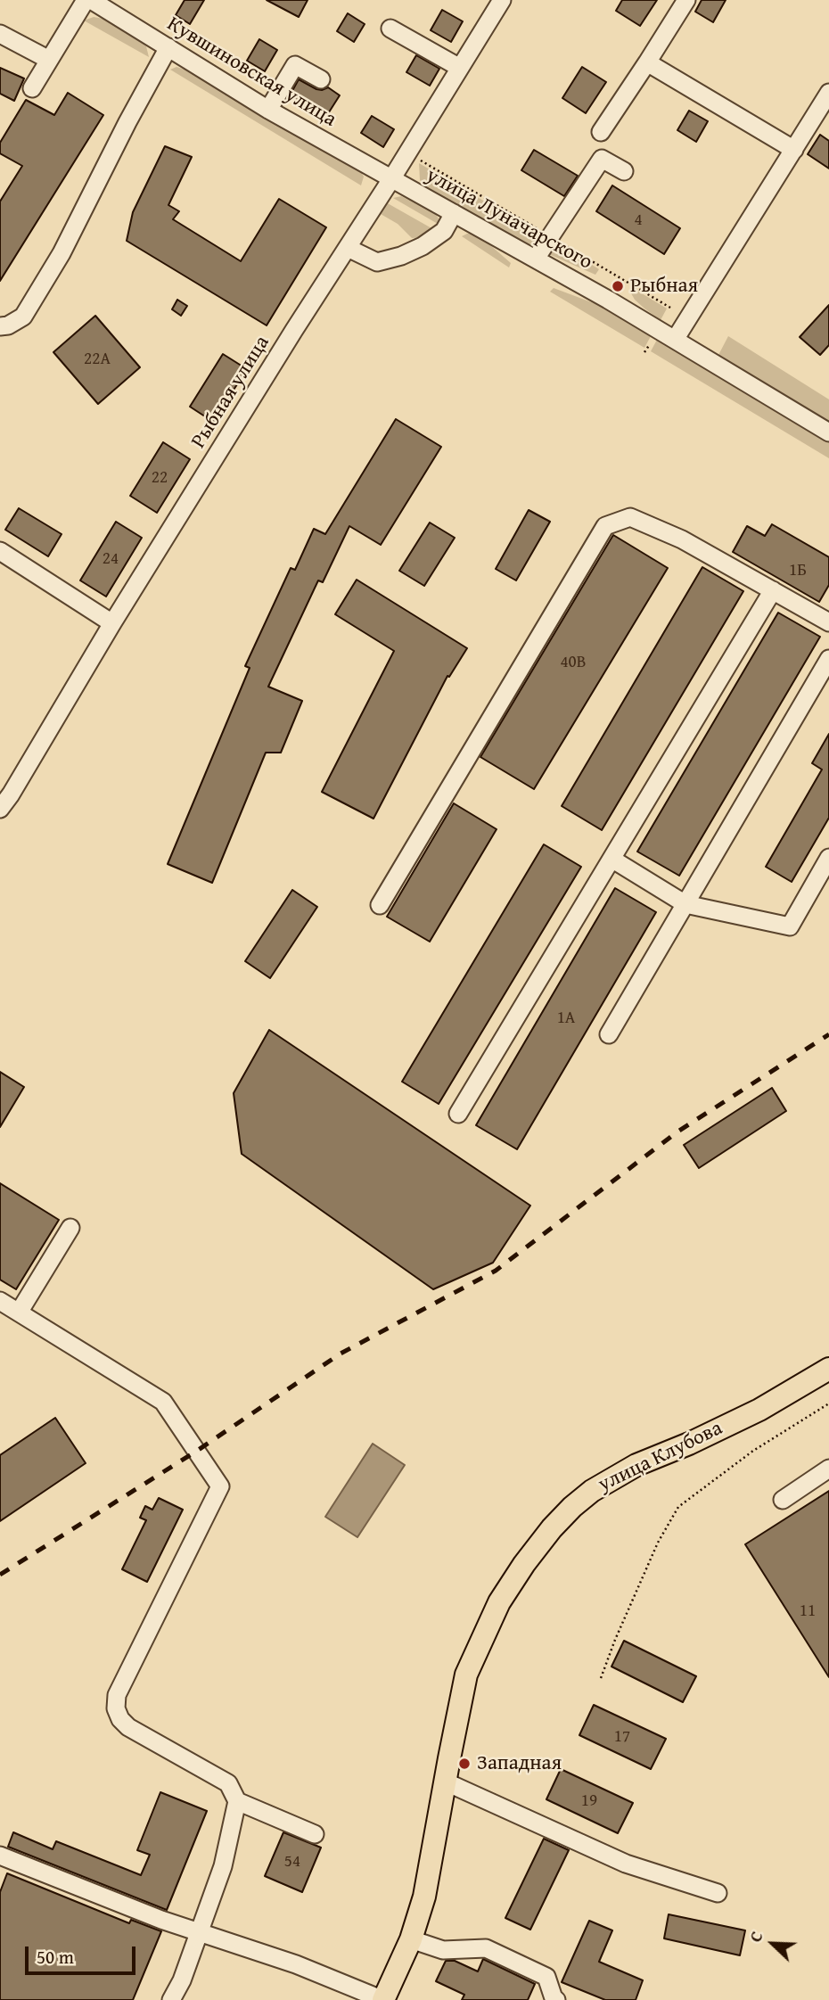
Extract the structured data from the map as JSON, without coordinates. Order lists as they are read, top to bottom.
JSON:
{
  "streets": {
    "main road": ["улица Клубова"],
    "street": ["Кувшиновская улица", "улица Луначарского", "Рыбная улица"]
  },
  "crossings": [
    ["Кувшиновская улица", "улица Луначарского"],
    ["Кувшиновская улица", "Рыбная улица"],
    ["улица Луначарского", "Рыбная улица"]
  ],
  "places": ["Рыбная", "Западная"],
  "house_numbers": [
    "4",
    "22А",
    "22",
    "24",
    "1Б",
    "40В",
    "1А",
    "11",
    "17",
    "19",
    "54"
  ],
  "scale_bar": "50 m",
  "north": "top left"
}
